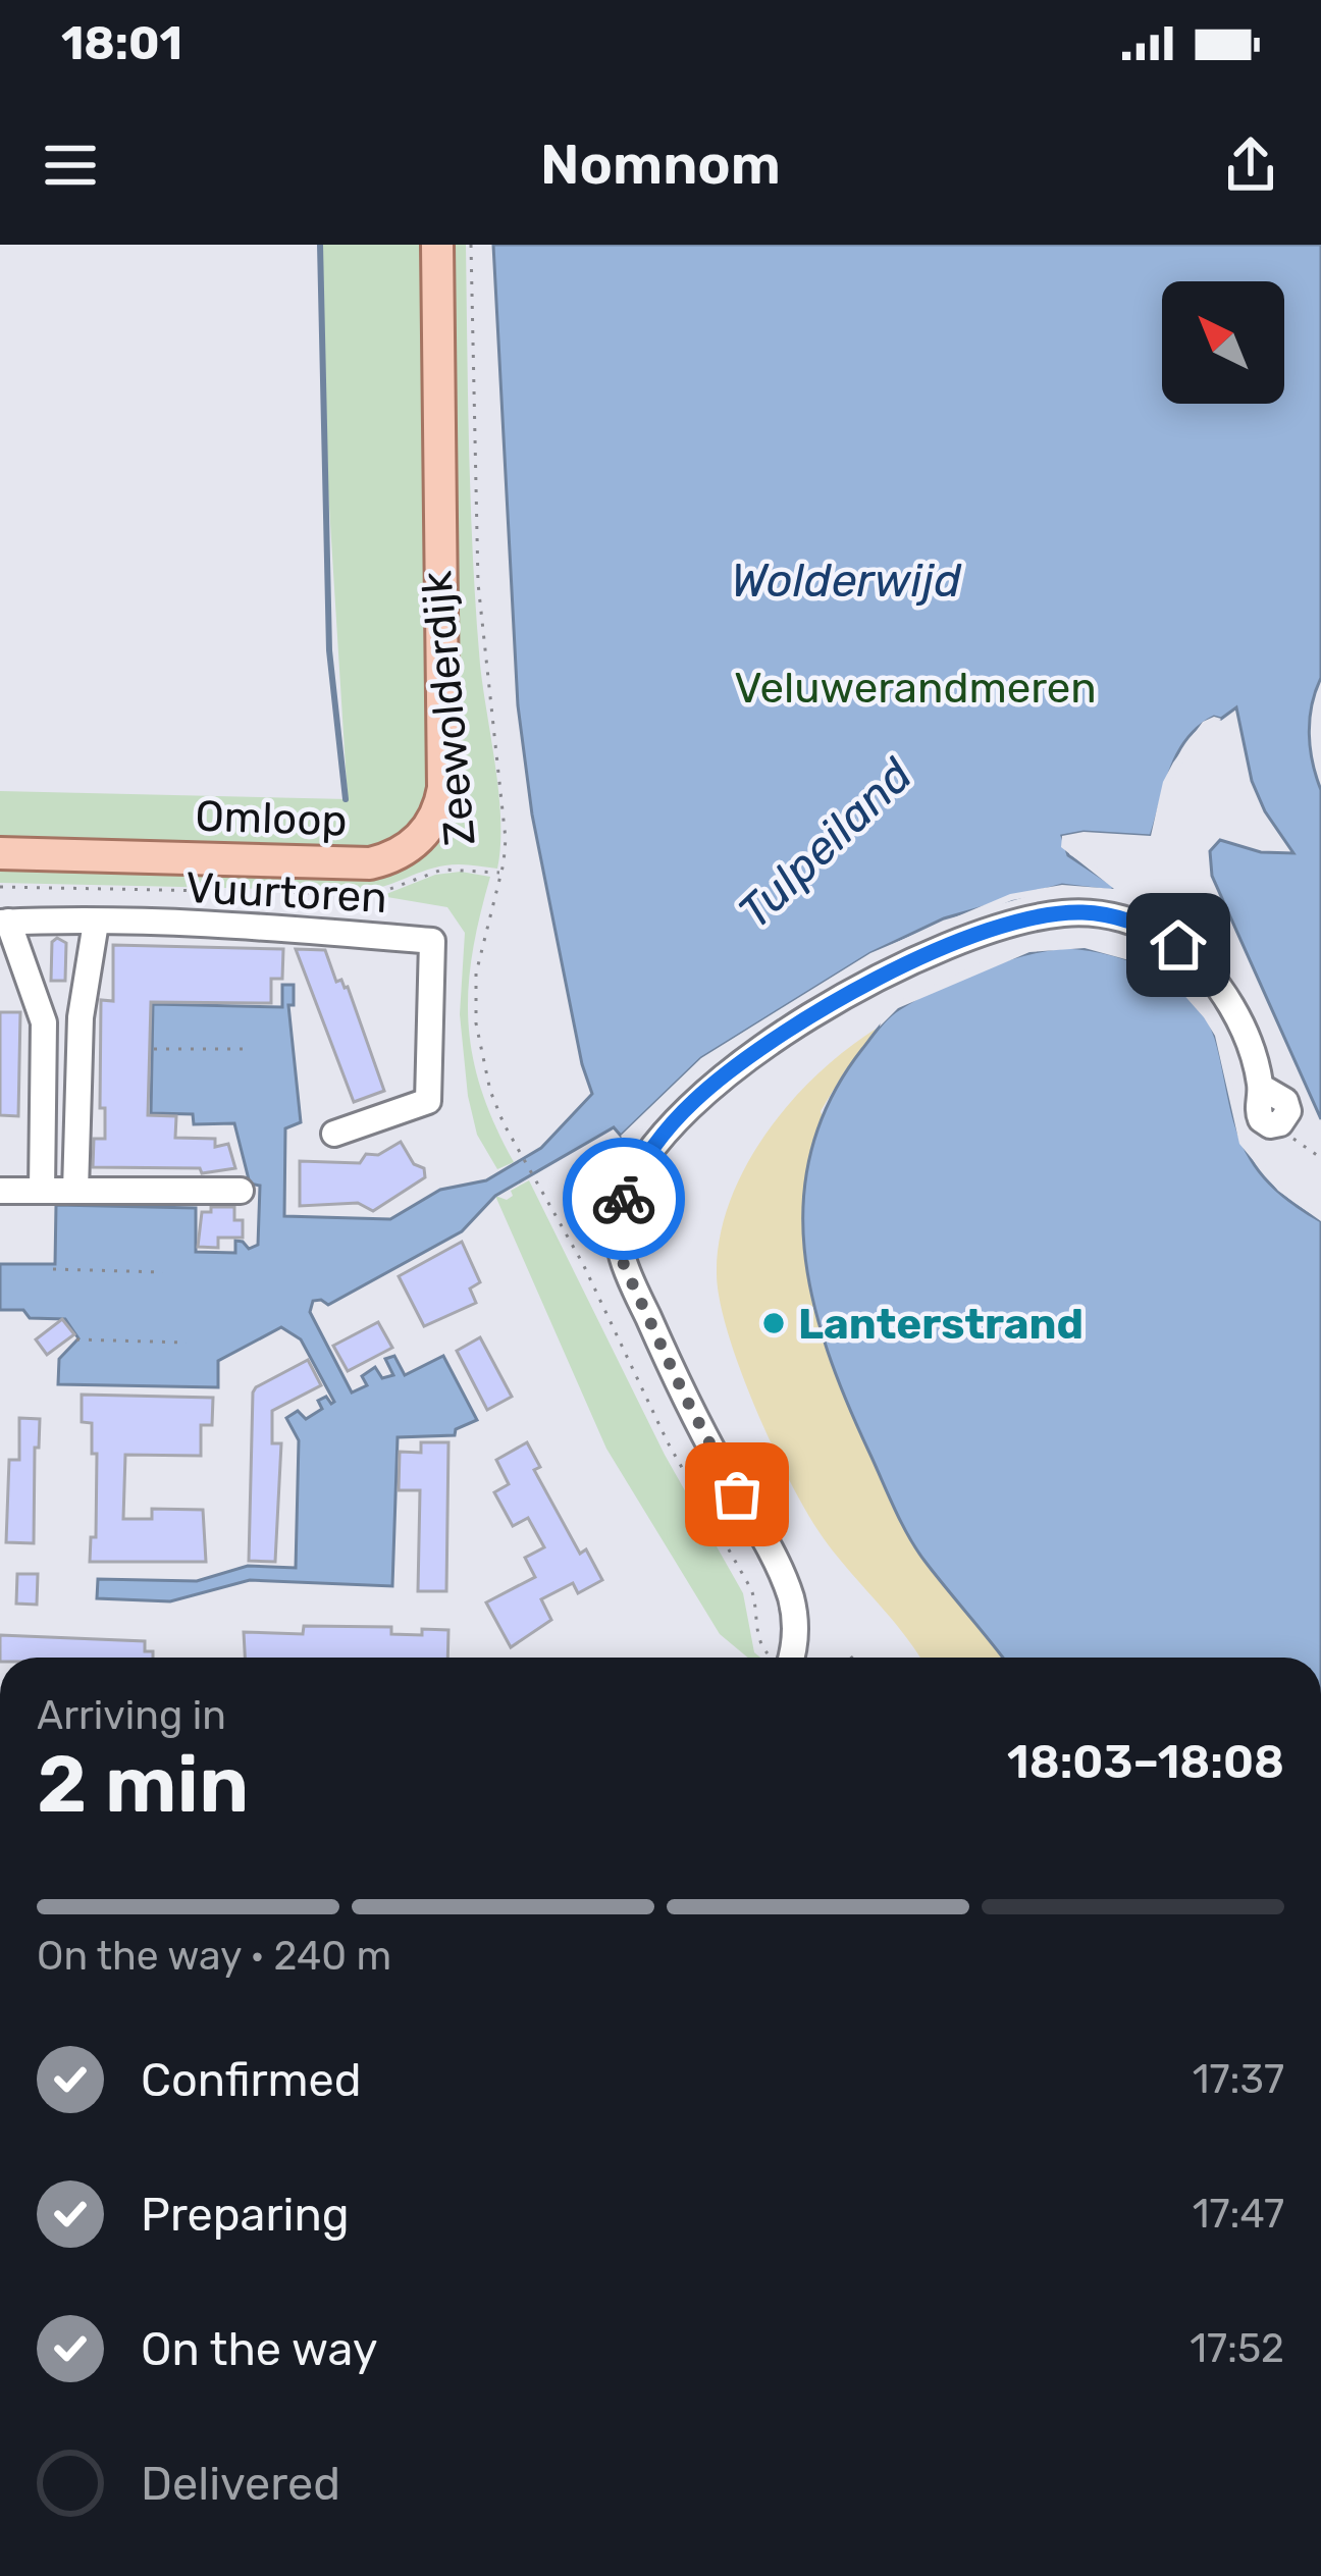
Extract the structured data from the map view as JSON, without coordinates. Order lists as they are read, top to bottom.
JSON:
{
  "streets": {
    "main road": ["Zeewolderdijk", "Omloop"],
    "street": ["Vuurtoren"]
  },
  "crossings": [
    ["Zeewolderdijk", "Omloop"]
  ],
  "water": ["Wolderwijd", "Tulpeiland"],
  "parks": ["Veluwerandmeren"],
  "places": ["Lanterstrand"],
  "north": "top left",
  "page": {
    "status": "18:01",
    "header": "Nomnom",
    "heading": ["2 min", "Arriving in", "18:03–18:08"],
    "bar": "On the way · 240 m",
    "list": [
      ["Confirmed", "17:37"],
      ["Preparing", "17:47"],
      ["On the way", "17:52"],
      "Delivered"
    ]
  }
}
